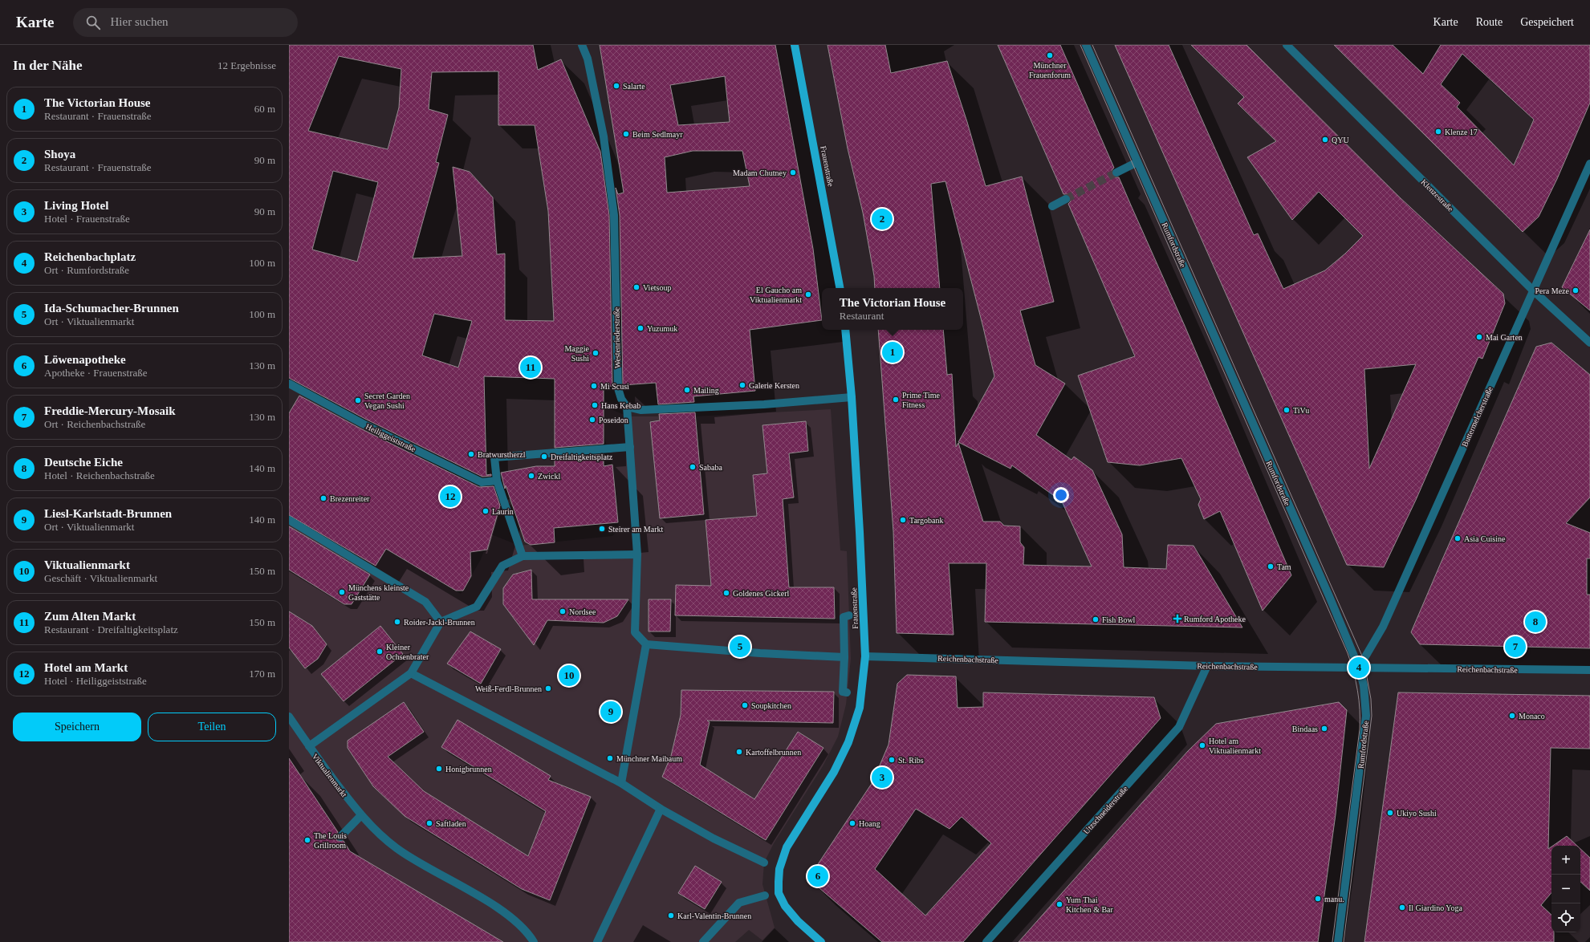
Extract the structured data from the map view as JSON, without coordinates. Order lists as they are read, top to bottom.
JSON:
{
  "streets": {
    "main road": ["Frauenstraße"],
    "street": [
      "Klenzestraße",
      "Rumfordstraße",
      "Westenriederstraße",
      "Buttermelcherstraße",
      "Heiliggeiststraße",
      "Reichenbachstraße",
      "Viktualienmarkt",
      "Utzschneiderstraße"
    ]
  },
  "crossings": [
    ["Frauenstraße", "Reichenbachstraße"],
    ["Klenzestraße", "Buttermelcherstraße"],
    ["Rumfordstraße", "Buttermelcherstraße"],
    ["Rumfordstraße", "Reichenbachstraße"],
    ["Buttermelcherstraße", "Reichenbachstraße"],
    ["Reichenbachstraße", "Utzschneiderstraße"]
  ],
  "places": {
    "other": [
      "Münchner Frauenforum",
      "Salarte",
      "Klenze 17",
      "Beim Sedlmayr",
      "QYU",
      "Madam Chutney",
      "Vietsoup",
      "Pera Meze",
      "El Gaucho am Viktualienmarkt",
      "Yuzumuk",
      "Mai Garten",
      "Maggie Sushi",
      "Galerie Kersten",
      "Mi Scusi",
      "Mailing",
      "Prime Time Fitness",
      "Secret Garden Vegan Sushi",
      "Hans Kebab",
      "TiVu",
      "Poseidon",
      "Bratwurstherzl",
      "Dreifaltigkeitsplatz",
      "Sababa",
      "Zwickl",
      "Brezenreiter",
      "Laurin",
      "Targobank",
      "Steirer am Markt",
      "Asia Cuisine",
      "Tam",
      "Münchens kleinste Gaststätte",
      "Goldenes Gickerl",
      "Nordsee",
      "Fish Bowl",
      "Roider-Jackl-Brunnen",
      "Kleiner Ochsenbrater",
      "Weiß-Ferdl-Brunnen",
      "Soupkitchen",
      "Monaco",
      "Bindaas",
      "Hotel am Viktualienmarkt",
      "Kartoffelbrunnen",
      "Münchner Maibaum",
      "St. Ribs",
      "Honigbrunnen",
      "Ukiyo Sushi",
      "Saftladen",
      "Hoang",
      "The Louis Grillroom",
      "manu.",
      "Yum Thai Kitchen & Bar",
      "Il Giardino Yoga",
      "Karl-Valentin-Brunnen"
    ],
    "health": ["Rumford Apotheke"]
  },
  "page": {
    "header": "Karte",
    "search": "Hier suchen",
    "nav": ["Karte", "Route", "Gespeichert"],
    "heading": ["In der Nähe", "12 Ergebnisse"],
    "list": [
      {
        "mark": "1",
        "name": "The Victorian House",
        "note": "Restaurant · Frauenstraße",
        "value": "60 m"
      },
      {
        "mark": "2",
        "name": "Shoya",
        "note": "Restaurant · Frauenstraße",
        "value": "90 m"
      },
      {
        "mark": "3",
        "name": "Living Hotel",
        "note": "Hotel · Frauenstraße",
        "value": "90 m"
      },
      {
        "mark": "4",
        "name": "Reichenbachplatz",
        "note": "Ort · Rumfordstraße",
        "value": "100 m"
      },
      {
        "mark": "5",
        "name": "Ida-Schumacher-Brunnen",
        "note": "Ort · Viktualienmarkt",
        "value": "100 m"
      },
      {
        "mark": "6",
        "name": "Löwenapotheke",
        "note": "Apotheke · Frauenstraße",
        "value": "130 m"
      },
      {
        "mark": "7",
        "name": "Freddie-Mercury-Mosaik",
        "note": "Ort · Reichenbachstraße",
        "value": "130 m"
      },
      {
        "mark": "8",
        "name": "Deutsche Eiche",
        "note": "Hotel · Reichenbachstraße",
        "value": "140 m"
      },
      {
        "mark": "9",
        "name": "Liesl-Karlstadt-Brunnen",
        "note": "Ort · Viktualienmarkt",
        "value": "140 m"
      },
      {
        "mark": "10",
        "name": "Viktualienmarkt",
        "note": "Geschäft · Viktualienmarkt",
        "value": "150 m"
      },
      {
        "mark": "11",
        "name": "Zum Alten Markt",
        "note": "Restaurant · Dreifaltigkeitsplatz",
        "value": "150 m"
      },
      {
        "mark": "12",
        "name": "Hotel am Markt",
        "note": "Hotel · Heiliggeiststraße",
        "value": "170 m"
      }
    ],
    "pins": [
      "2",
      "1",
      "11",
      "12",
      "8",
      "5",
      "7",
      "4",
      "10",
      "9",
      "3",
      "6"
    ],
    "popup": ["The Victorian House", "Restaurant"],
    "buttons": ["Speichern", "Teilen"],
    "map_buttons": ["+", "−"]
  }
}
